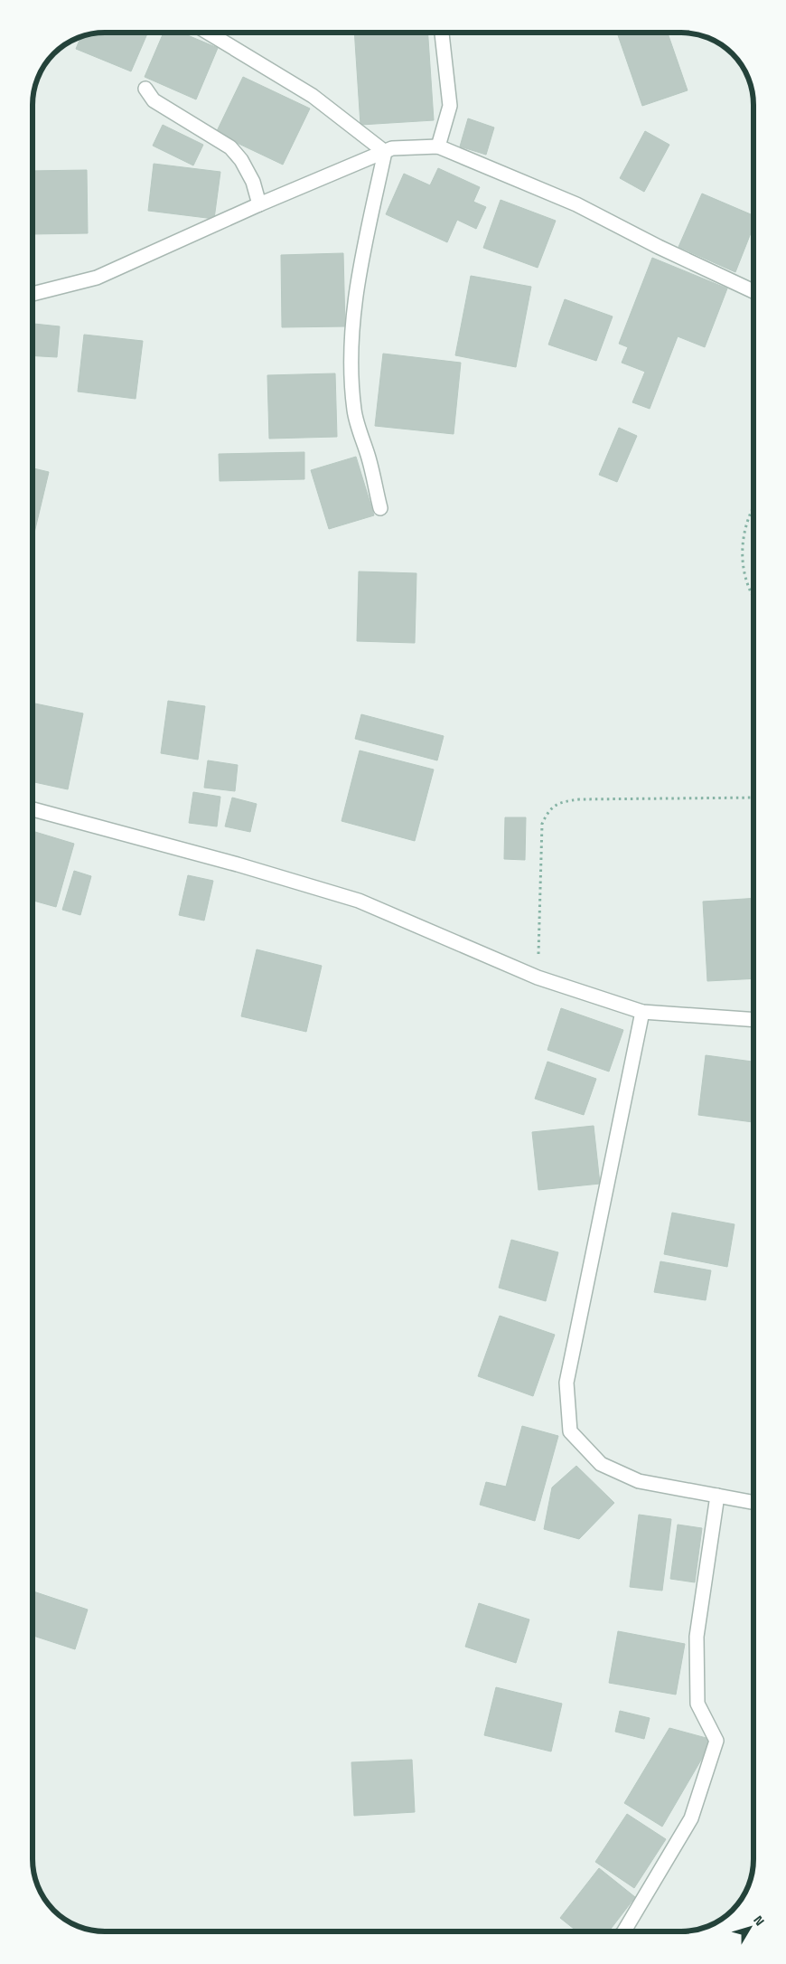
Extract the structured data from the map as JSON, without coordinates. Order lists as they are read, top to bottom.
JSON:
{
  "north": "top right"
}
